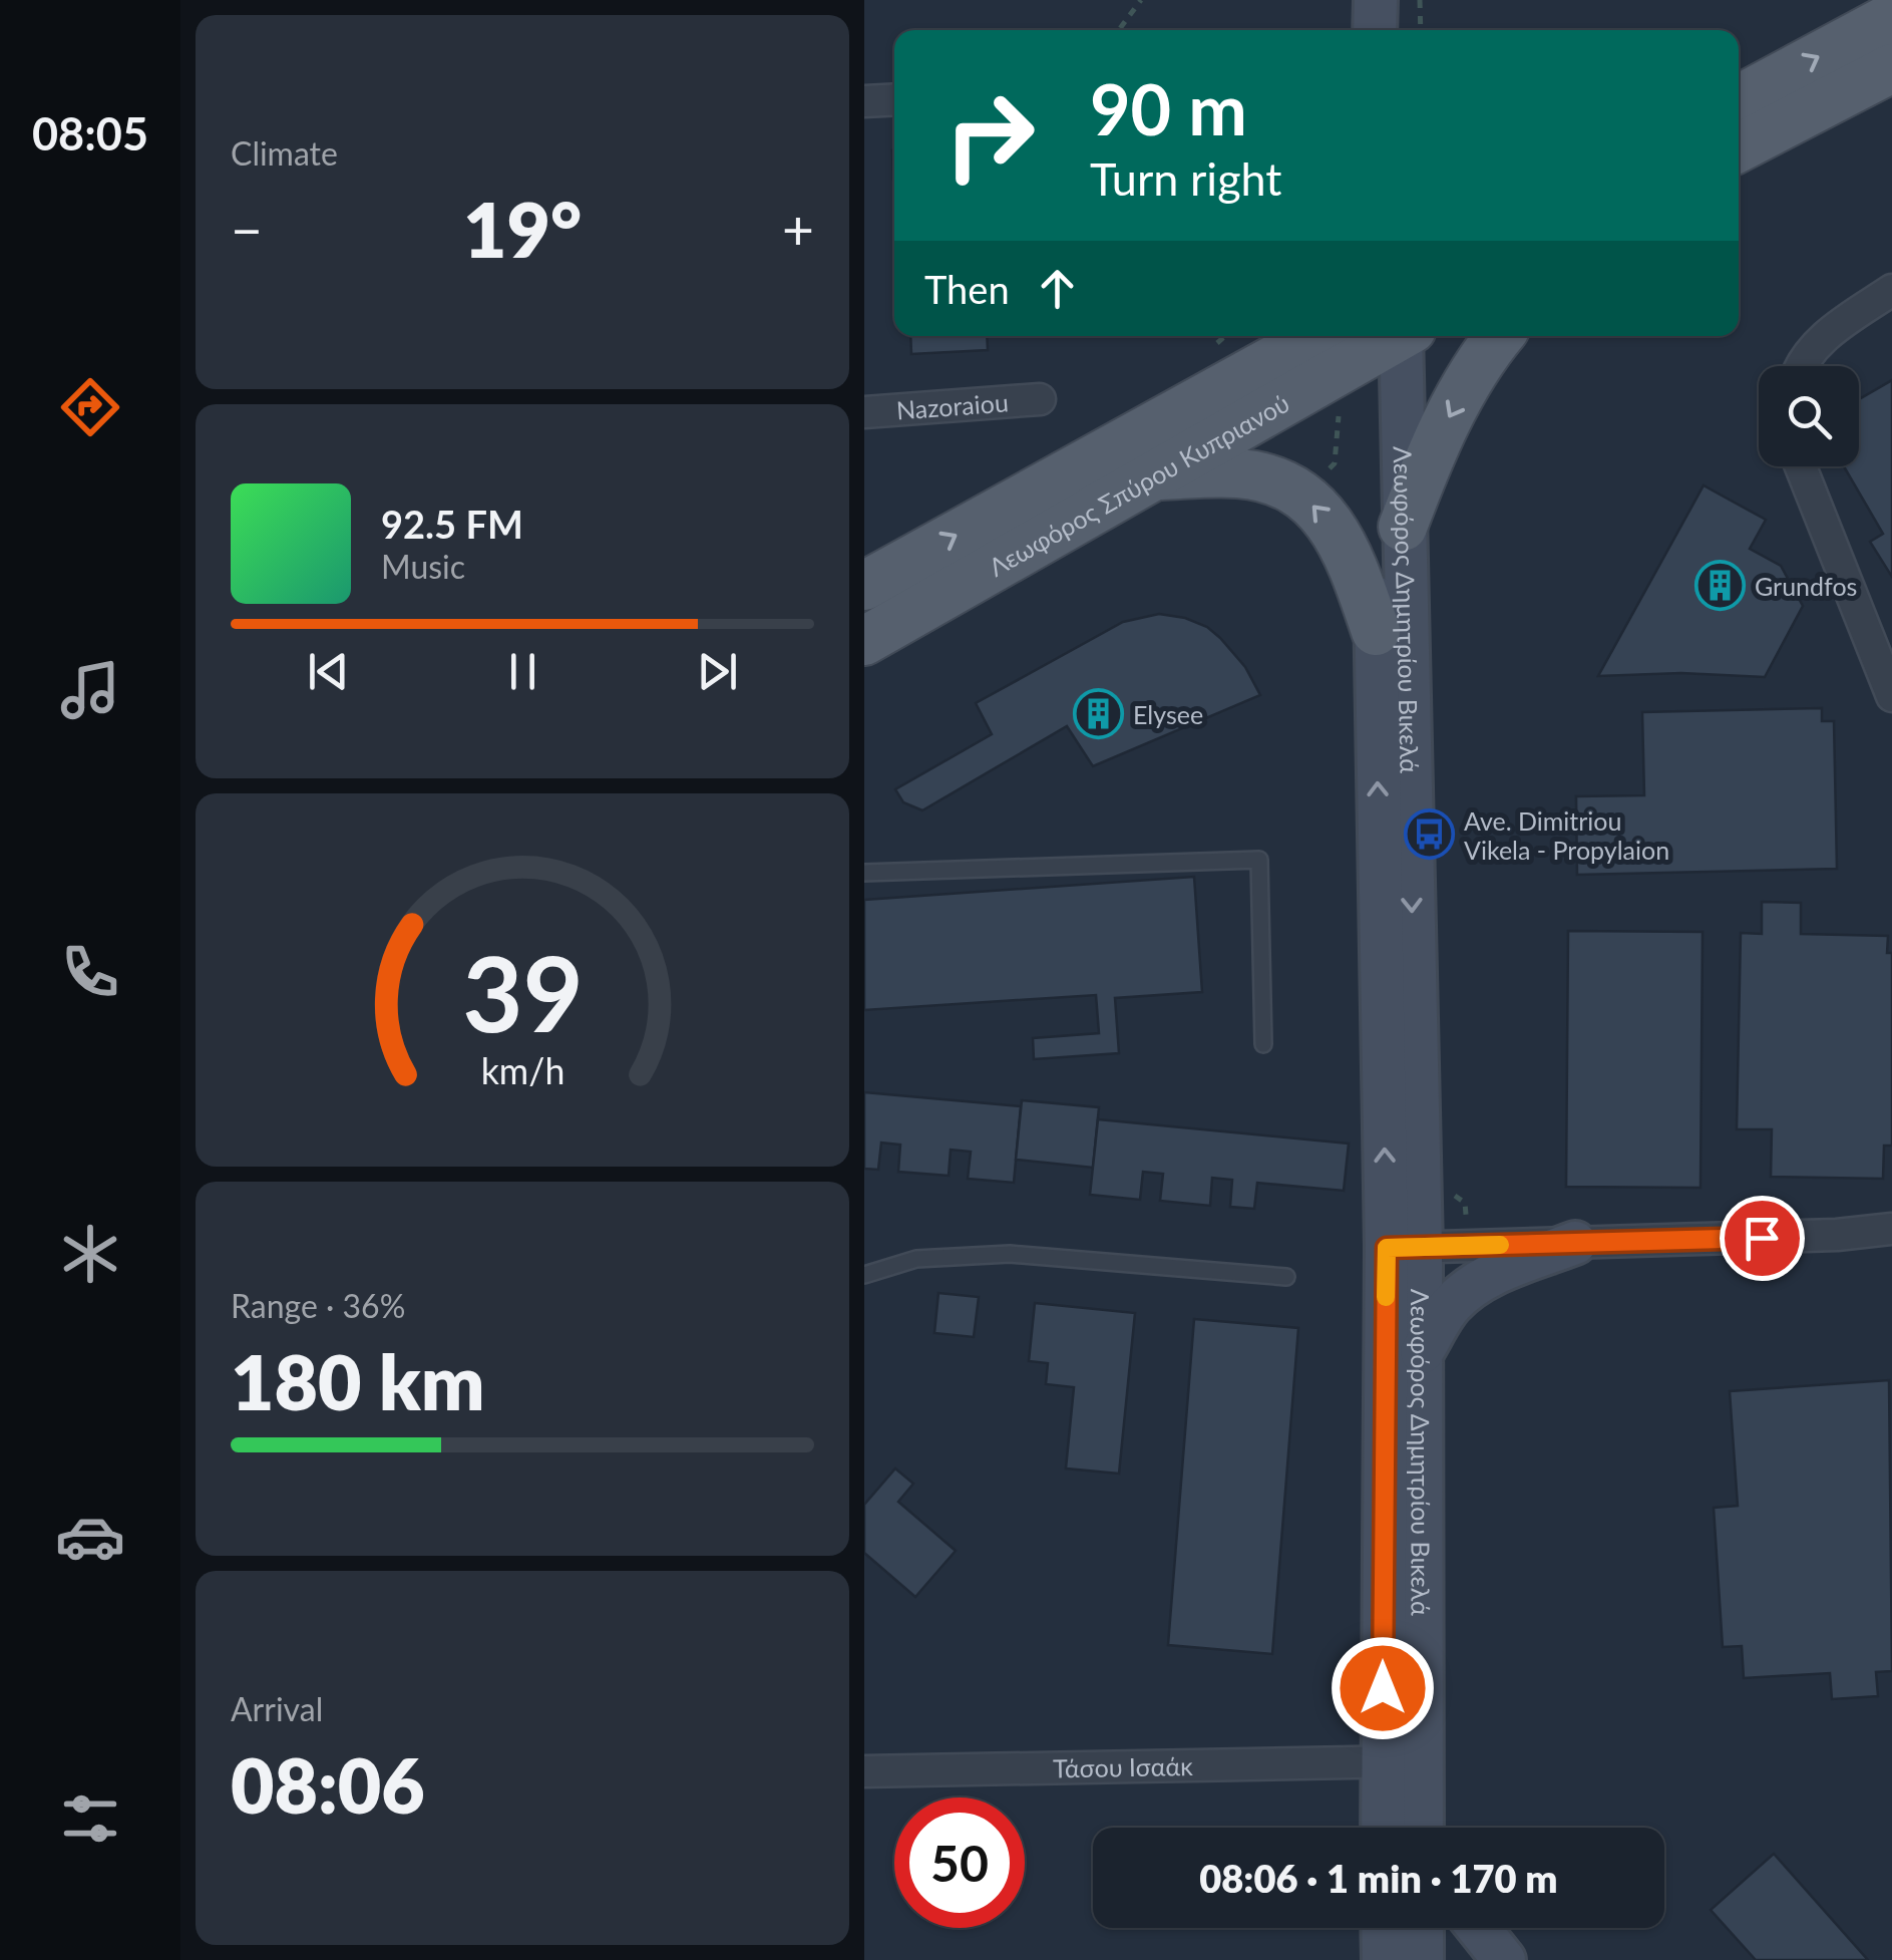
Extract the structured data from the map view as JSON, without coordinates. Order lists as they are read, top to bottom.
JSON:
{
  "streets": {
    "main road": ["Λεωφόρος Σπύρου Κυπριανού", "Λεωφόρος Δημητρίου Βικελά"],
    "street": ["Nazoraiou", "Τάσου Ισαάκ"]
  },
  "crossings": [
    ["Λεωφόρος Δημητρίου Βικελά", "Τάσου Ισαάκ"]
  ],
  "places": {
    "building": ["Grundfos", "Elysee"],
    "bus stop": ["Ave. Dimitriou Vikela - Propylaion"]
  },
  "page": {
    "tabs": "08:05",
    "tile": [
      "Climate",
      ["Range · 36%", "180 km"],
      ["Arrival", "08:06"]
    ],
    "turn": ["90 m", "Turn right"],
    "heat": ["−", "19°", "+"],
    "then": "Then",
    "song": ["92.5 FM", "Music"],
    "limit": "50",
    "trip": "08:06 · 1 min · 170 m",
    "gauge": ["39", "km/h"]
  }
}
